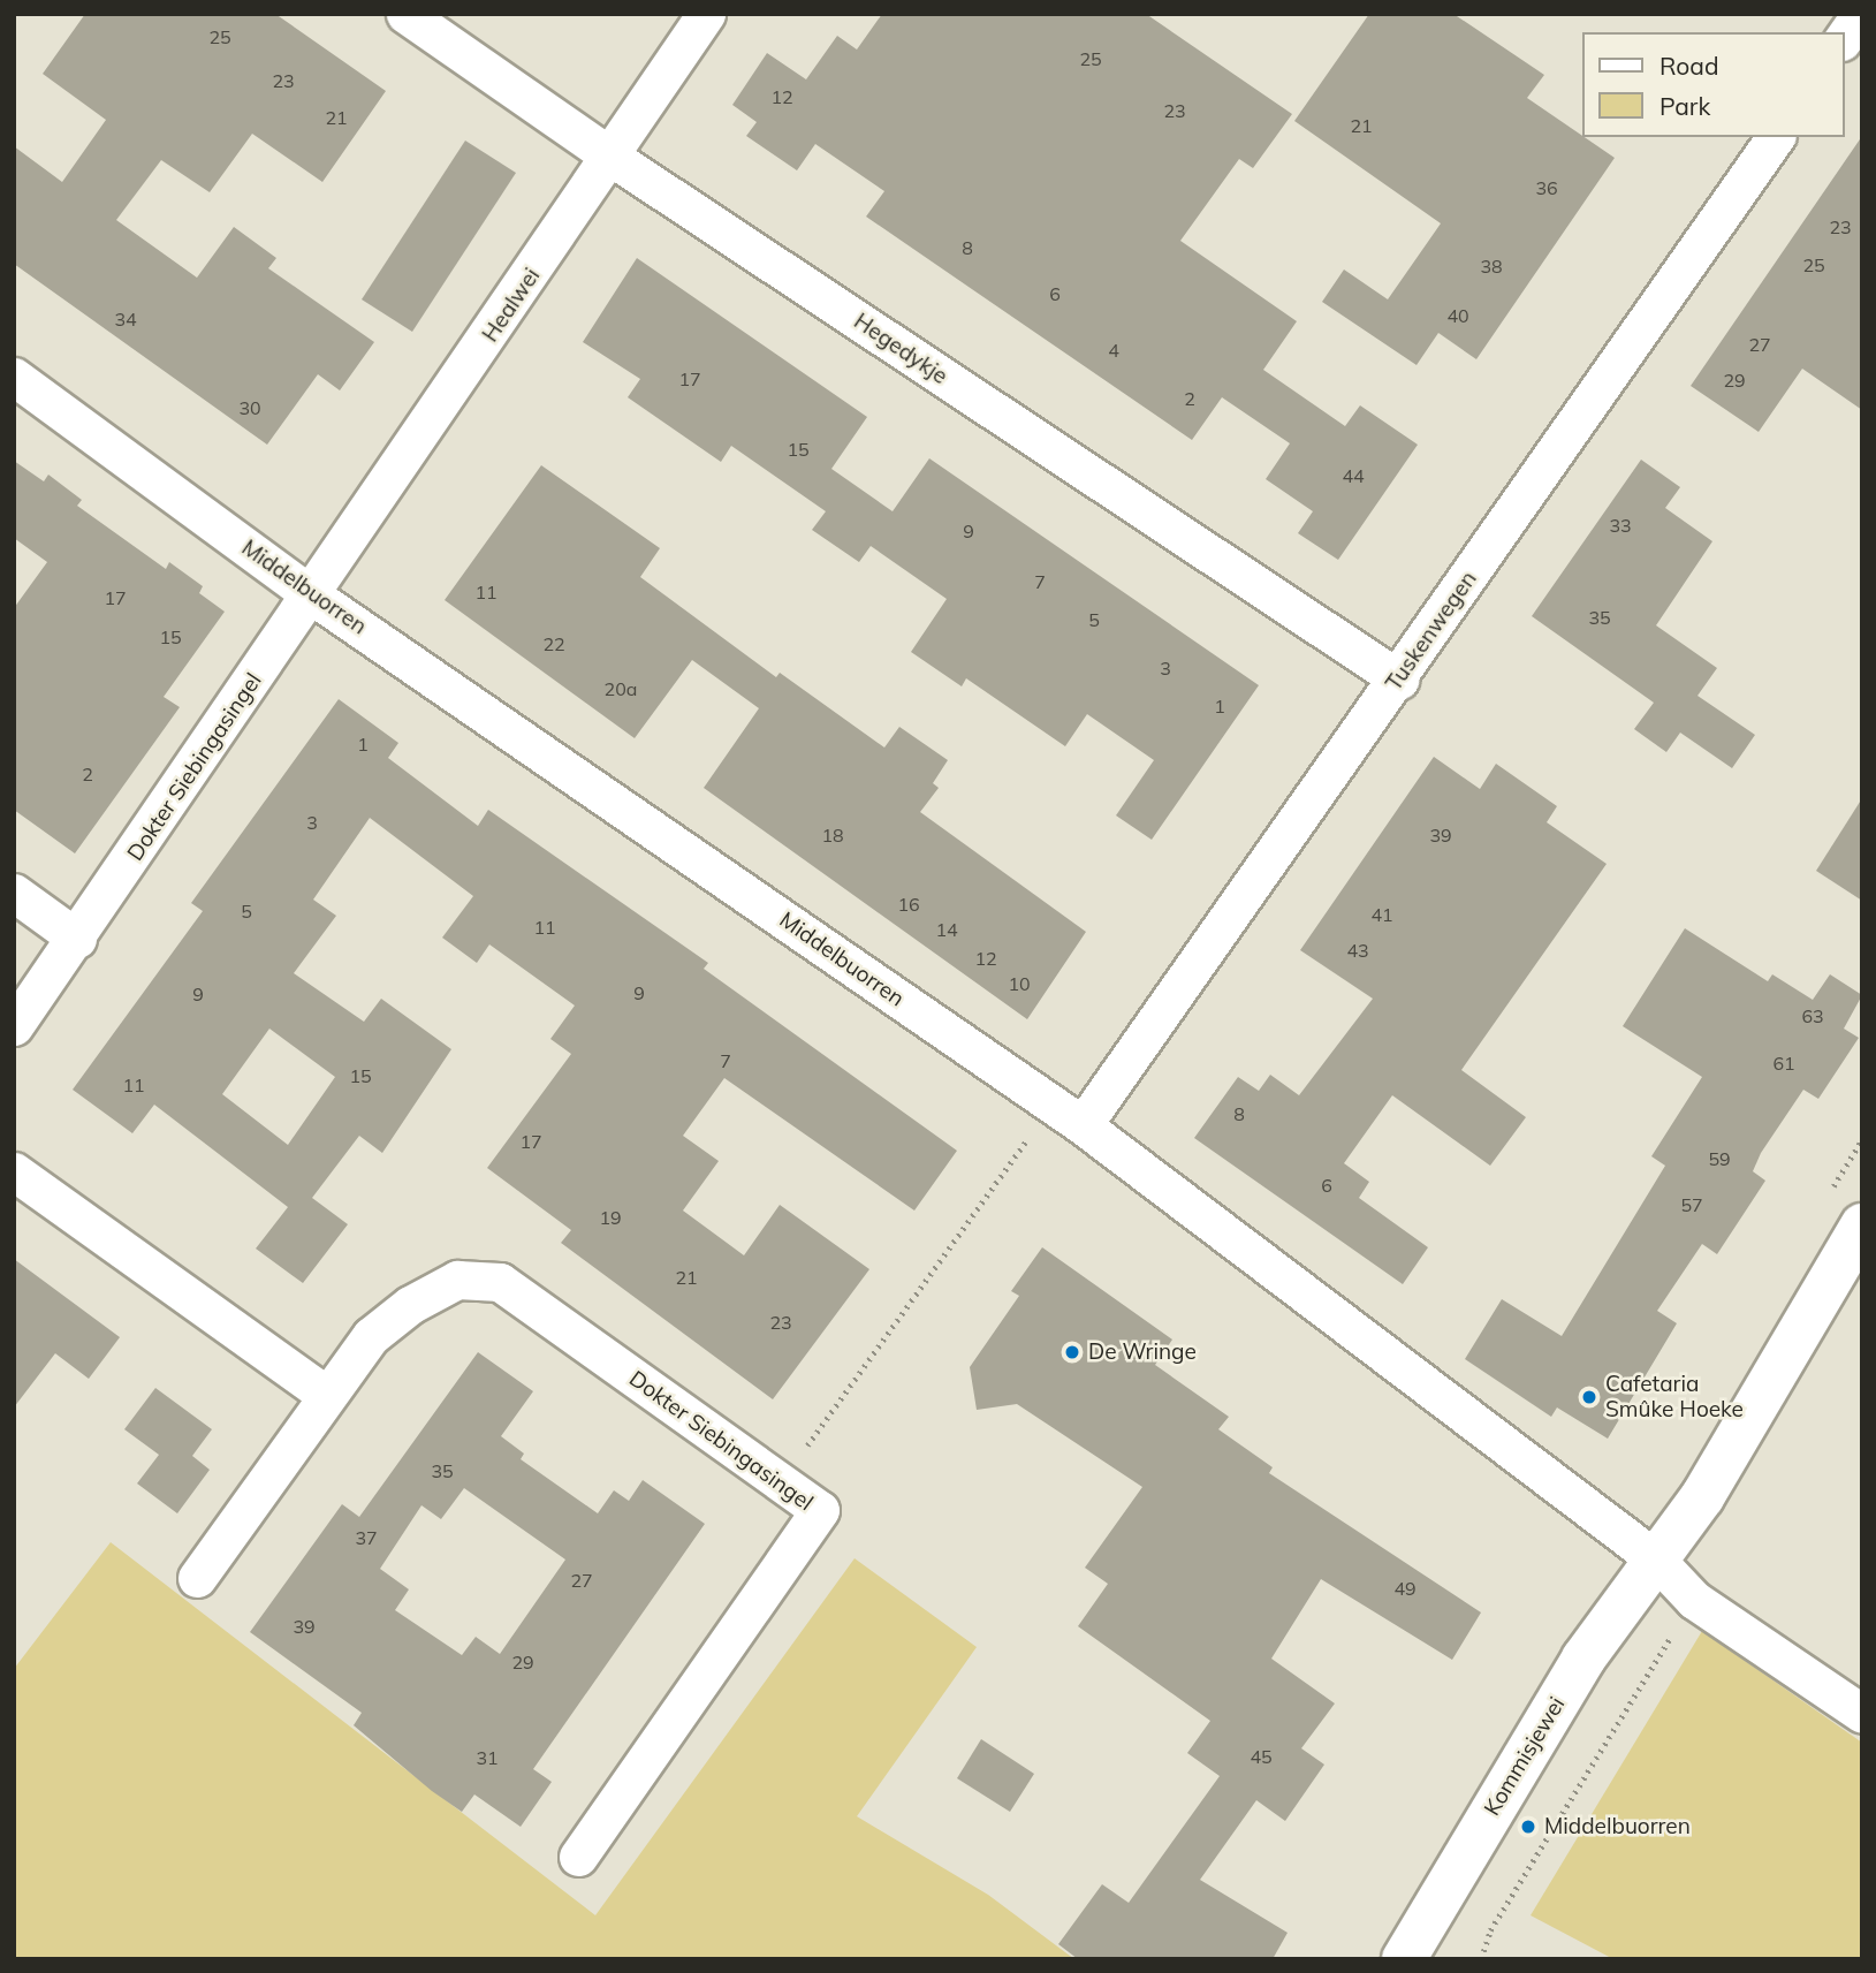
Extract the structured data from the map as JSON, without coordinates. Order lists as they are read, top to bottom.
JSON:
{
  "streets": {
    "street": [
      "Healwei",
      "Hegedykje",
      "Middelbuorren",
      "Tuskenwegen",
      "Dokter Siebingasingel",
      "Kommisjewei"
    ]
  },
  "crossings": [
    ["Healwei", "Hegedykje"],
    ["Healwei", "Middelbuorren"],
    ["Healwei", "Dokter Siebingasingel"],
    ["Hegedykje", "Tuskenwegen"],
    ["Middelbuorren", "Tuskenwegen"],
    ["Middelbuorren", "Dokter Siebingasingel"],
    ["Middelbuorren", "Kommisjewei"]
  ],
  "places": ["De Wringe", "Cafetaria Smûke Hoeke", "Middelbuorren"],
  "house_numbers": [
    "25",
    "25",
    "23",
    "12",
    "23",
    "21",
    "21",
    "36",
    "23",
    "8",
    "25",
    "38",
    "6",
    "40",
    "34",
    "27",
    "4",
    "17",
    "29",
    "2",
    "30",
    "15",
    "44",
    "33",
    "9",
    "7",
    "11",
    "17",
    "35",
    "5",
    "15",
    "22",
    "3",
    "20a",
    "1",
    "1",
    "2",
    "3",
    "18",
    "39",
    "16",
    "5",
    "41",
    "11",
    "14",
    "43",
    "12",
    "10",
    "9",
    "9",
    "63",
    "7",
    "61",
    "15",
    "11",
    "8",
    "17",
    "59",
    "6",
    "57",
    "19",
    "21",
    "23",
    "35",
    "37",
    "27",
    "49",
    "39",
    "29",
    "45",
    "31"
  ],
  "legend": ["Road", "Park"]
}
